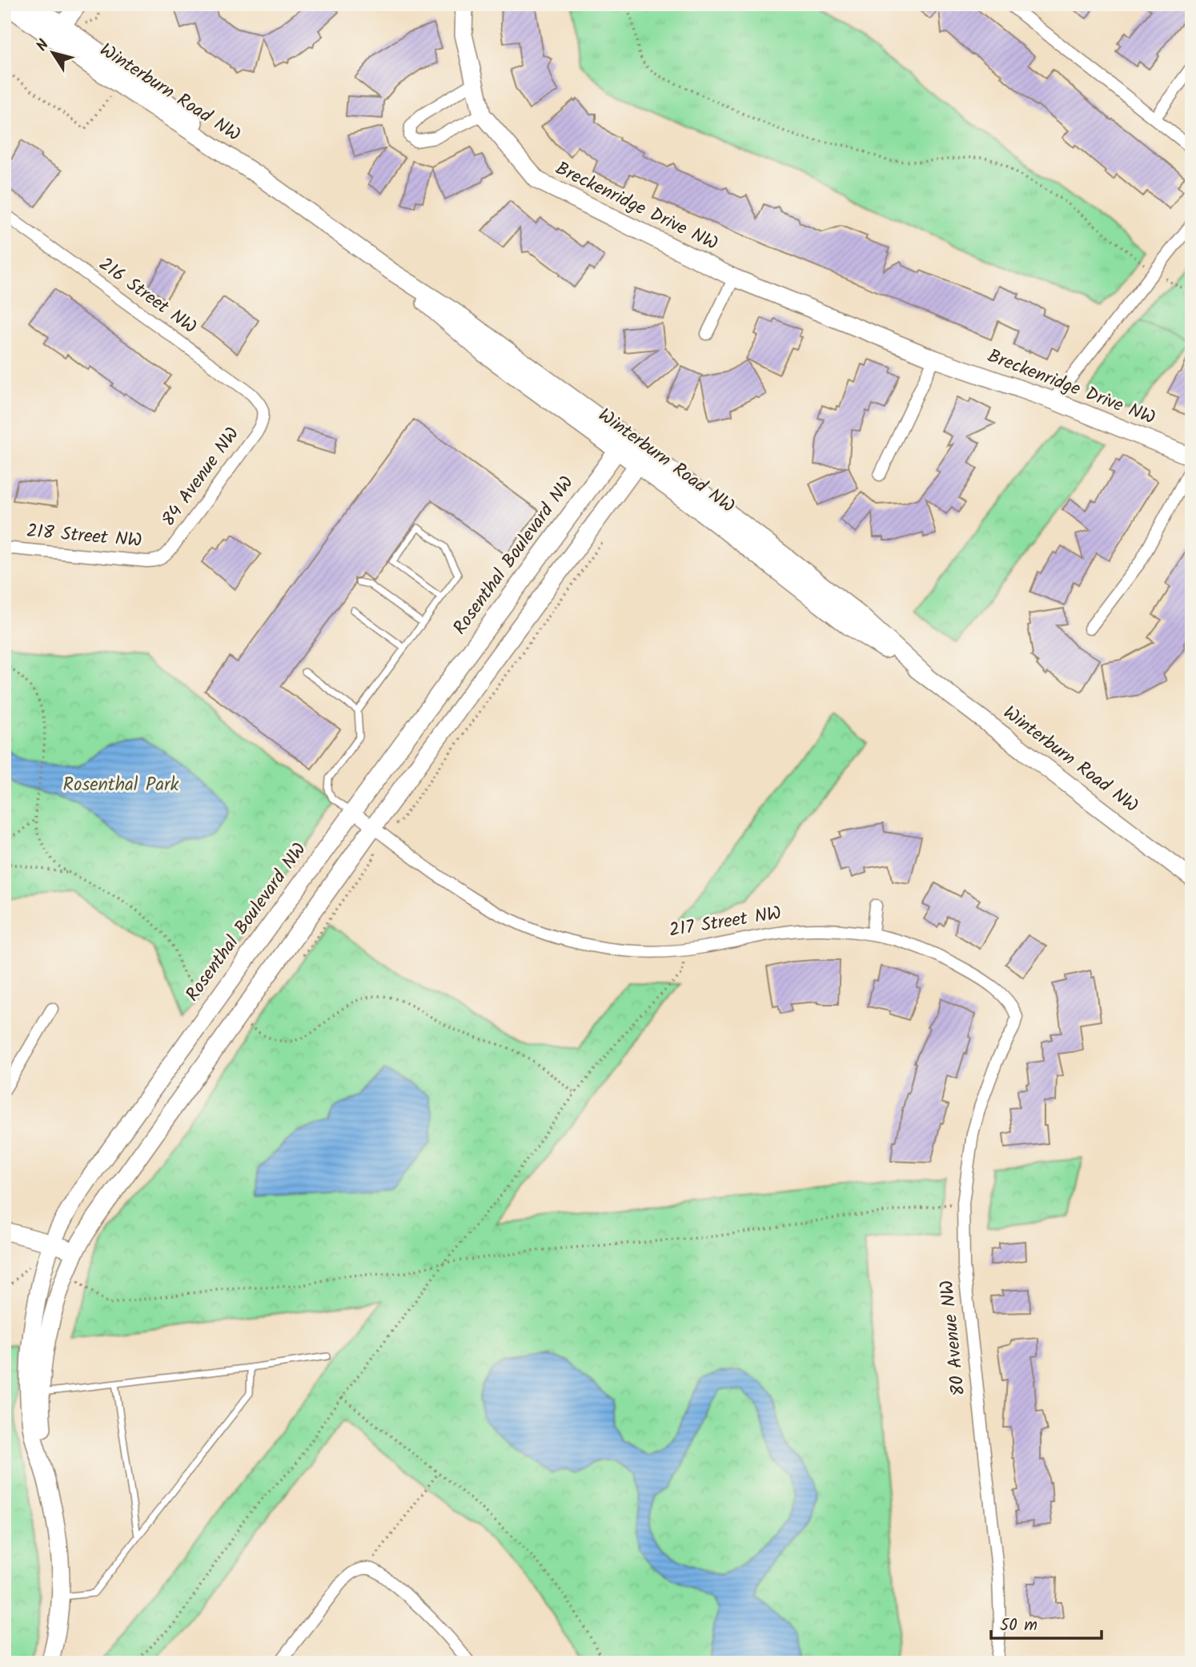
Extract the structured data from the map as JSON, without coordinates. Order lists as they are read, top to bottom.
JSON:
{
  "streets": {
    "street": [
      "Winterburn Road NW",
      "Breckenridge Drive NW",
      "216 Street NW",
      "84 Avenue NW",
      "218 Street NW",
      "Rosenthal Boulevard NW",
      "217 Street NW",
      "80 Avenue NW"
    ]
  },
  "crossings": [
    ["Winterburn Road NW", "Rosenthal Boulevard NW"],
    ["216 Street NW", "84 Avenue NW"],
    ["84 Avenue NW", "218 Street NW"],
    ["Rosenthal Boulevard NW", "217 Street NW"],
    ["217 Street NW", "80 Avenue NW"]
  ],
  "parks": ["Rosenthal Park"],
  "scale_bar": "50 m",
  "north": "top left"
}
